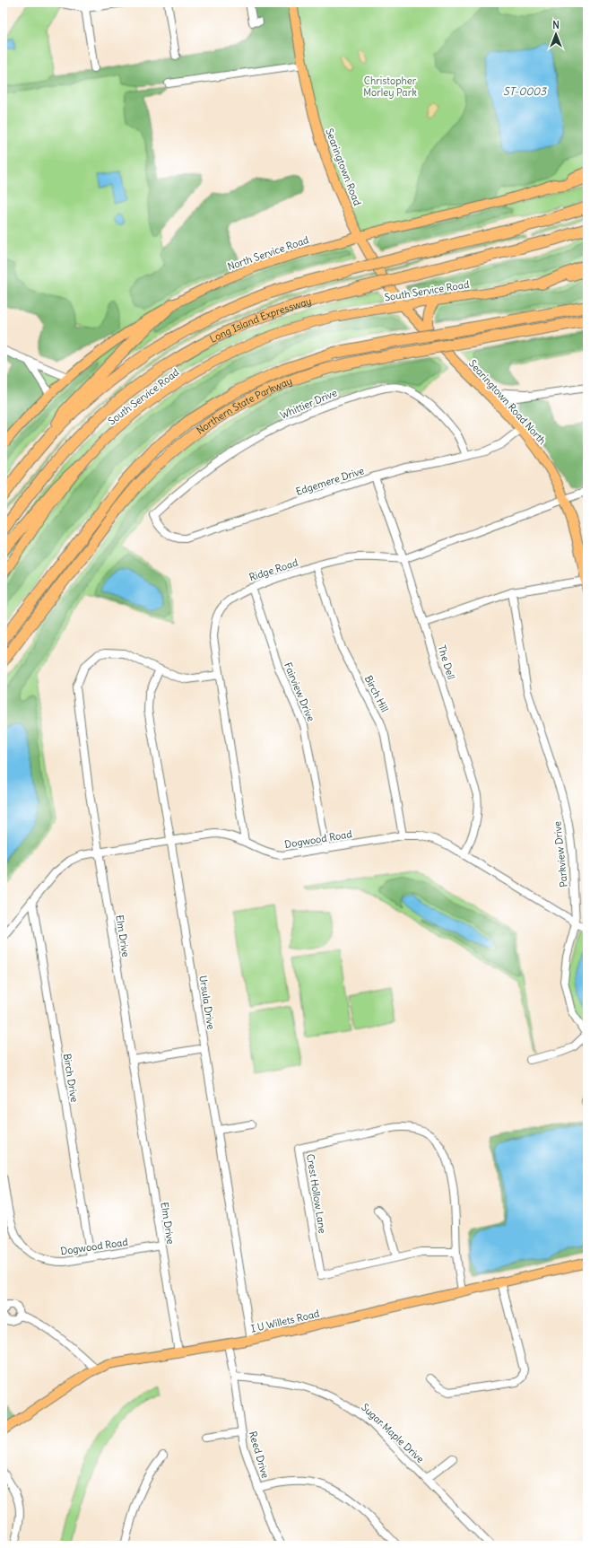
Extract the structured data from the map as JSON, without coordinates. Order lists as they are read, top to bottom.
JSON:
{
  "streets": {
    "highway": ["Long Island Expressway", "Northern State Parkway"],
    "main road": [
      "Searingtown Road",
      "North Service Road",
      "South Service Road",
      "Searingtown Road North",
      "I U Willets Road"
    ],
    "street": [
      "Whittier Drive",
      "Edgemere Drive",
      "Ridge Road",
      "The Dell",
      "Fairview Drive",
      "Birch Hill",
      "Dogwood Road",
      "Parkview Drive",
      "Elm Drive",
      "Ursula Drive",
      "Birch Drive",
      "Crest Hollow Lane",
      "Sugar Maple Drive",
      "Reed Drive"
    ]
  },
  "crossings": [
    ["Searingtown Road", "North Service Road"],
    ["Searingtown Road", "South Service Road"],
    ["Searingtown Road", "Searingtown Road North"],
    ["South Service Road", "Searingtown Road North"],
    ["Searingtown Road North", "Edgemere Drive"],
    ["Searingtown Road North", "Ridge Road"],
    ["Whittier Drive", "Edgemere Drive"],
    ["Edgemere Drive", "The Dell"],
    ["Ridge Road", "The Dell"],
    ["Ridge Road", "Fairview Drive"],
    ["Ridge Road", "Birch Hill"],
    ["Ridge Road", "Dogwood Road"],
    ["Ridge Road", "Elm Drive"],
    ["The Dell", "Dogwood Road"],
    ["Fairview Drive", "Dogwood Road"],
    ["Birch Hill", "Dogwood Road"],
    ["Dogwood Road", "Parkview Drive"],
    ["Dogwood Road", "Elm Drive"],
    ["Dogwood Road", "Ursula Drive"],
    ["Dogwood Road", "Birch Drive"],
    ["Elm Drive", "Ursula Drive"],
    ["Elm Drive", "I U Willets Road"],
    ["Ursula Drive", "I U Willets Road"],
    ["Crest Hollow Lane", "I U Willets Road"],
    ["I U Willets Road", "Reed Drive"],
    ["Sugar Maple Drive", "Reed Drive"]
  ],
  "water": ["ST-0003"],
  "parks": ["Christopher Morley Park"],
  "north": "top"
}
